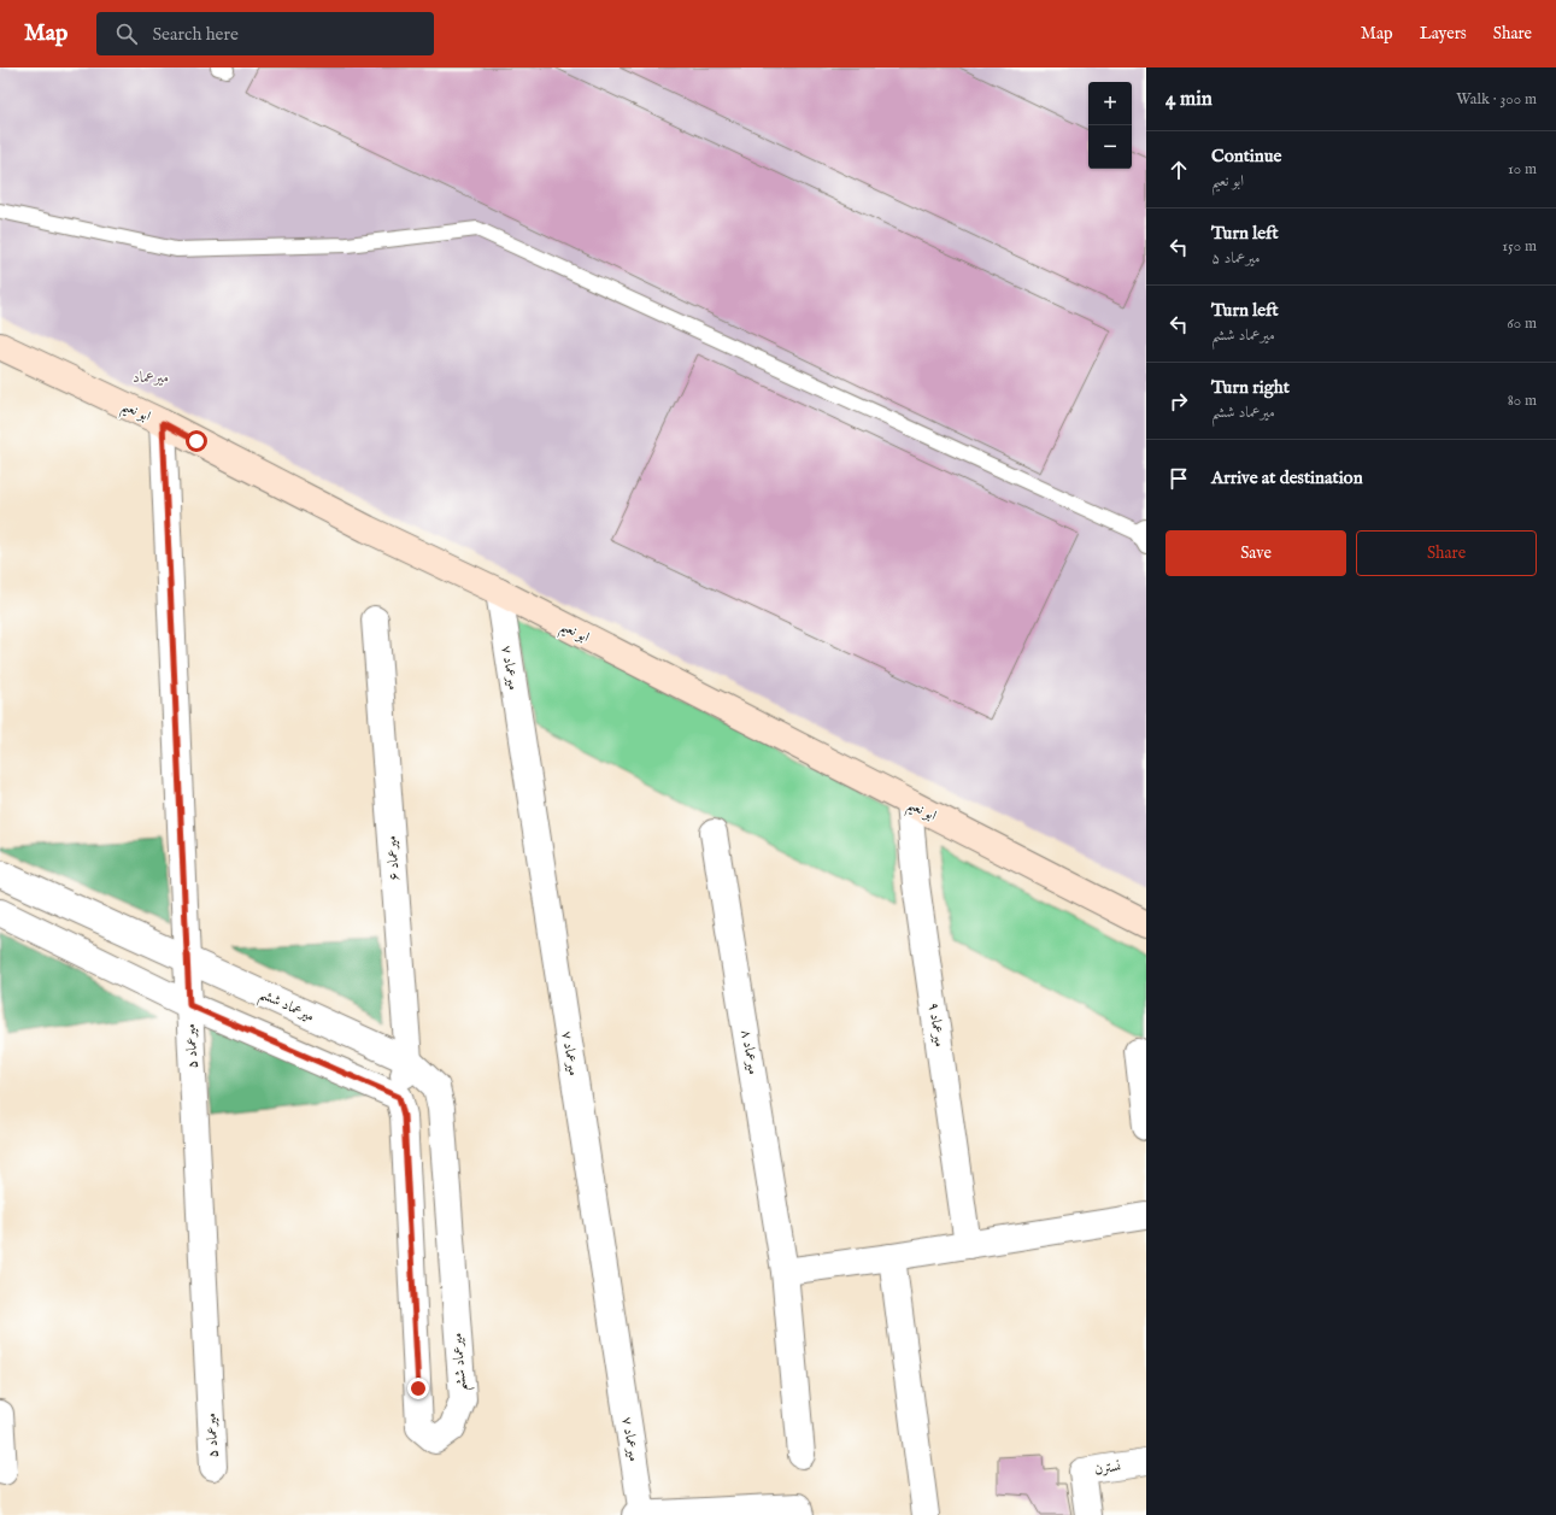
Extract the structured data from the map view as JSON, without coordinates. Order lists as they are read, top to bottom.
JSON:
{
  "streets": {
    "main road": ["ابو نعیم"],
    "street": [
      "میرعماد ۷",
      "میرعماد ۶",
      "میرعماد ششم",
      "میرعماد ۹",
      "میرعماد ۵",
      "میرعماد ۸",
      "نسترن"
    ]
  },
  "crossings": [
    ["ابو نعیم", "میرعماد ۷"],
    ["ابو نعیم", "میرعماد ۹"],
    ["ابو نعیم", "میرعماد ۵"],
    ["میرعماد ۶", "میرعماد ششم"],
    ["میرعماد ششم", "میرعماد ۵"]
  ],
  "districts": ["میرعماد"],
  "page": {
    "header": "Map",
    "search": "Search here",
    "nav": ["Map", "Layers", "Share"],
    "heading": ["4 min", "Walk · 300 m"],
    "map_buttons": ["+", "−"],
    "list": [
      ["Continue", "ابو نعیم", "10 m"],
      ["Turn left", "میرعماد ۵", "150 m"],
      ["Turn left", "میرعماد ششم", "60 m"],
      ["Turn right", "میرعماد ششم", "80 m"],
      "Arrive at destination"
    ],
    "buttons": ["Save", "Share"]
  }
}
